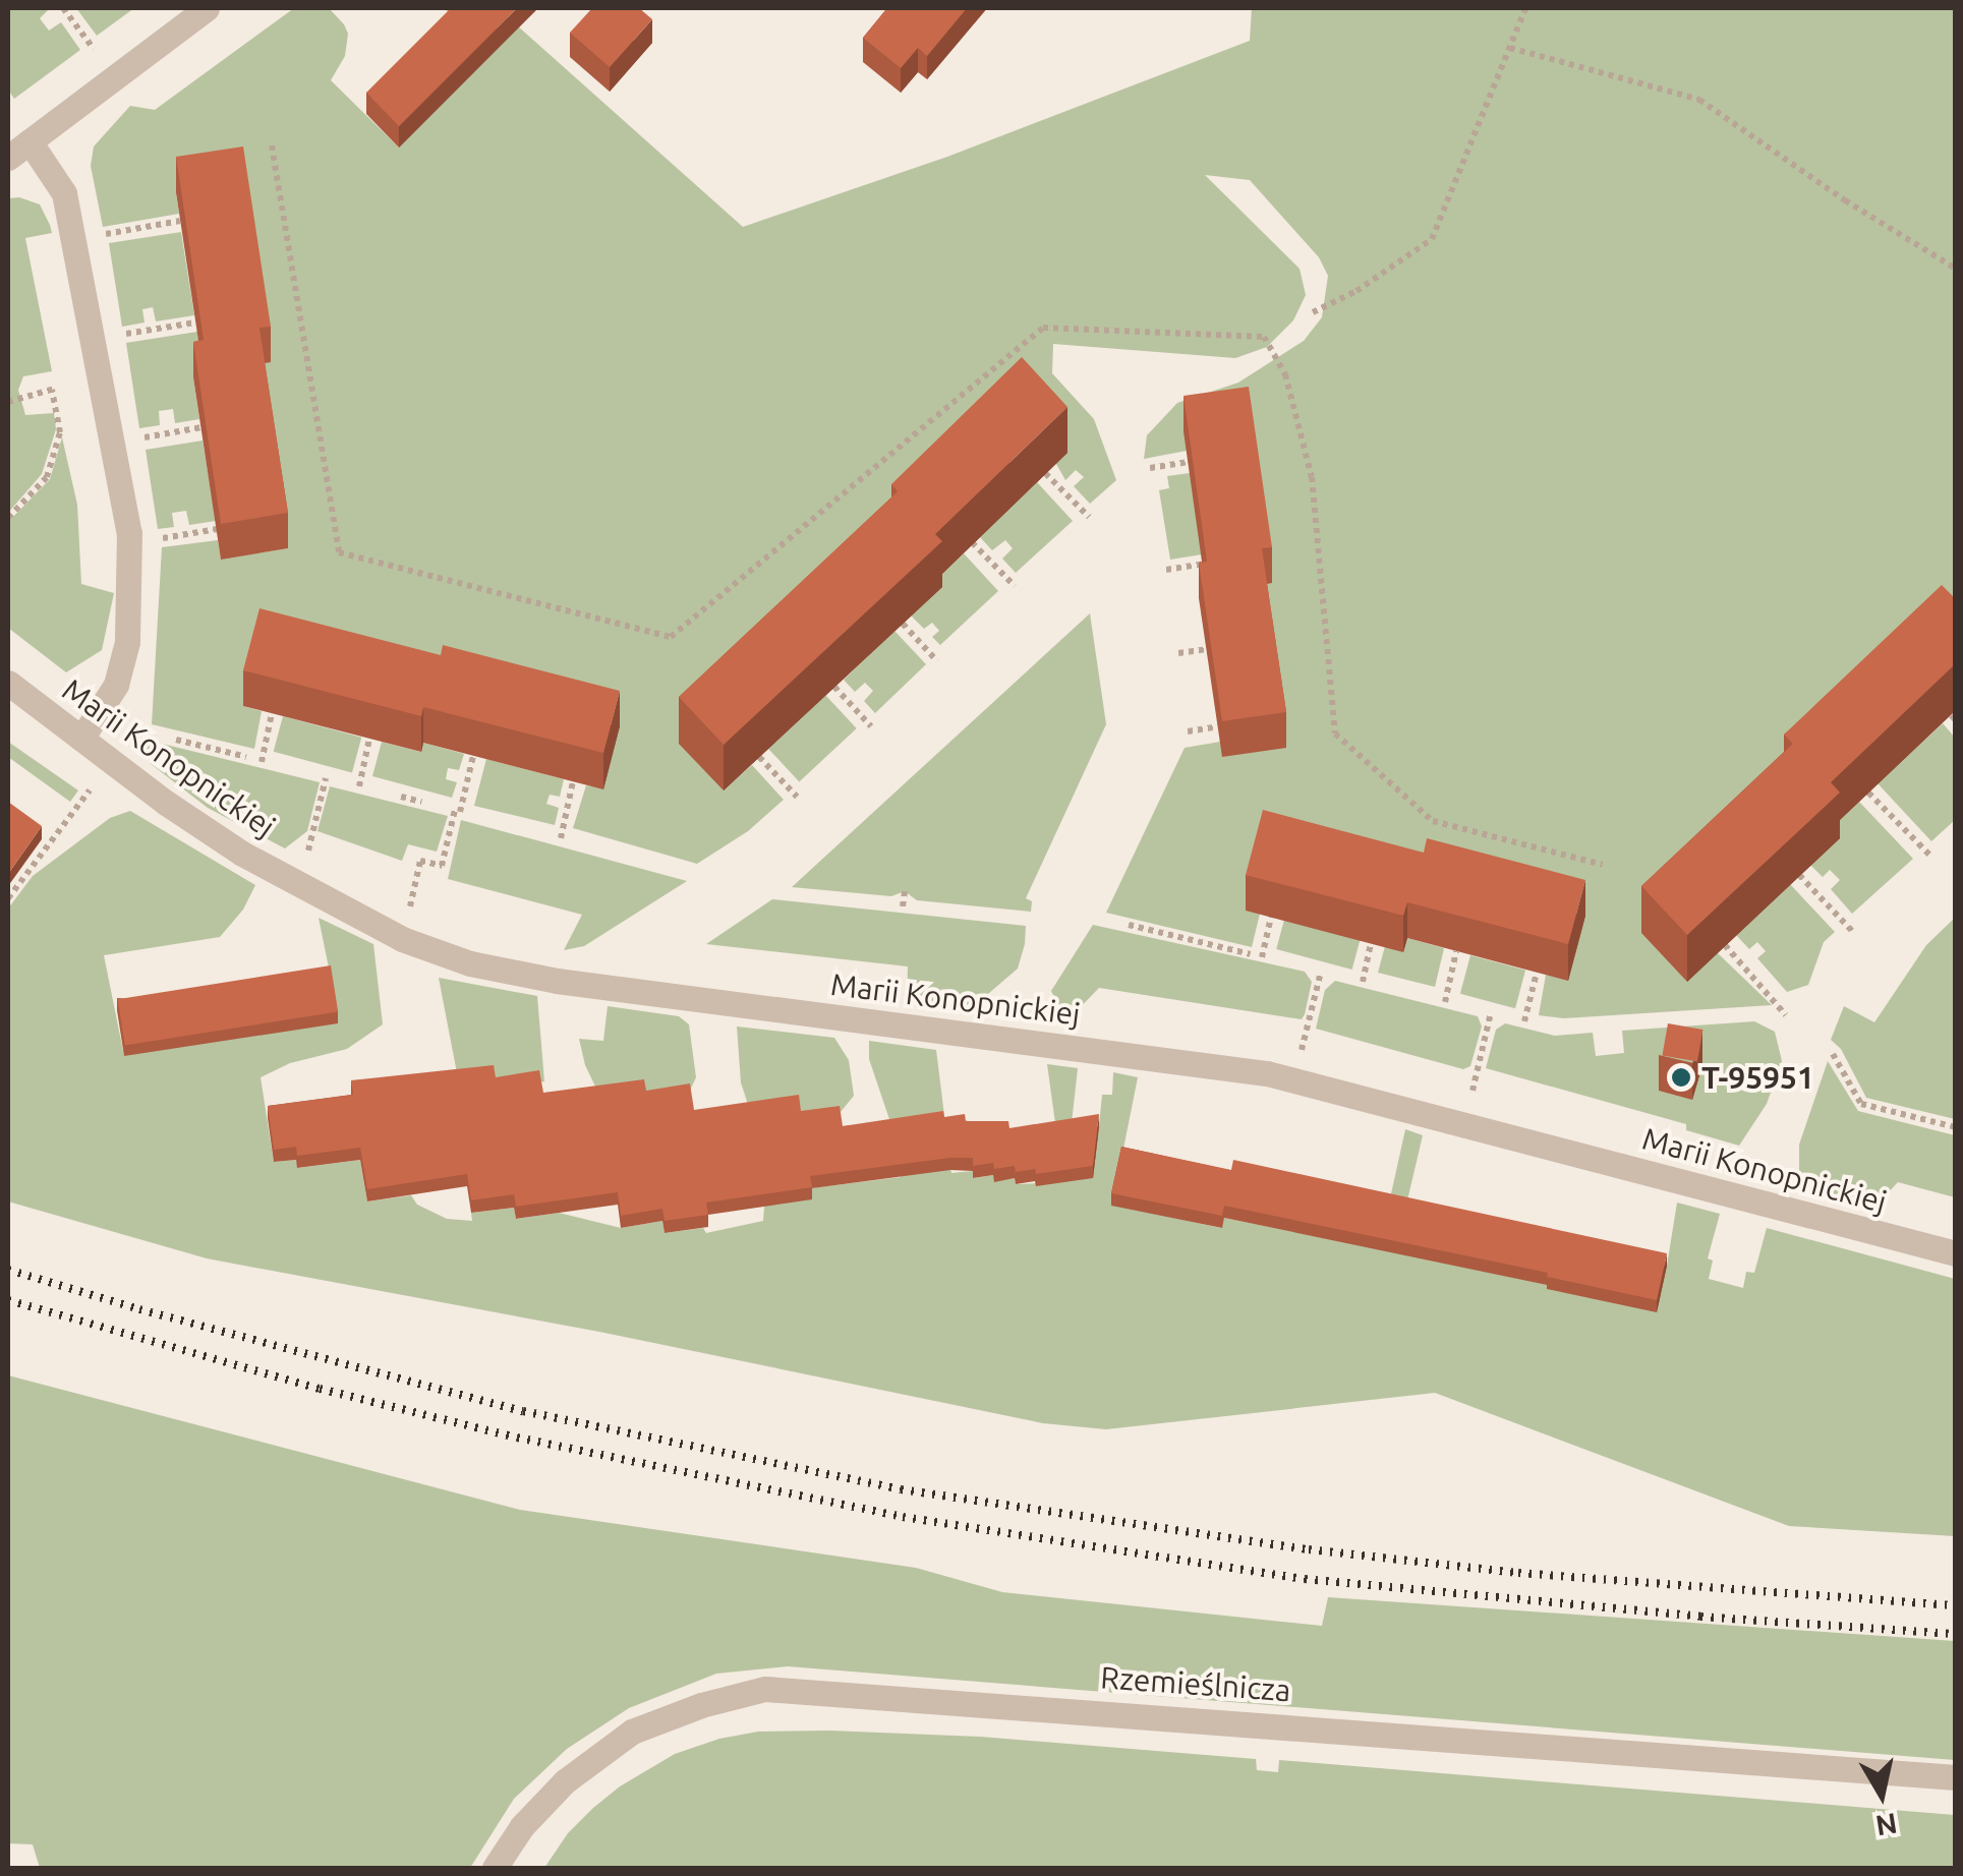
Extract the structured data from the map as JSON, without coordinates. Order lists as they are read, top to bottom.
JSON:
{
  "streets": {
    "street": ["Marii Konopnickiej", "Rzemieślnicza"]
  },
  "places": ["T-95951"],
  "north": "bottom"
}
